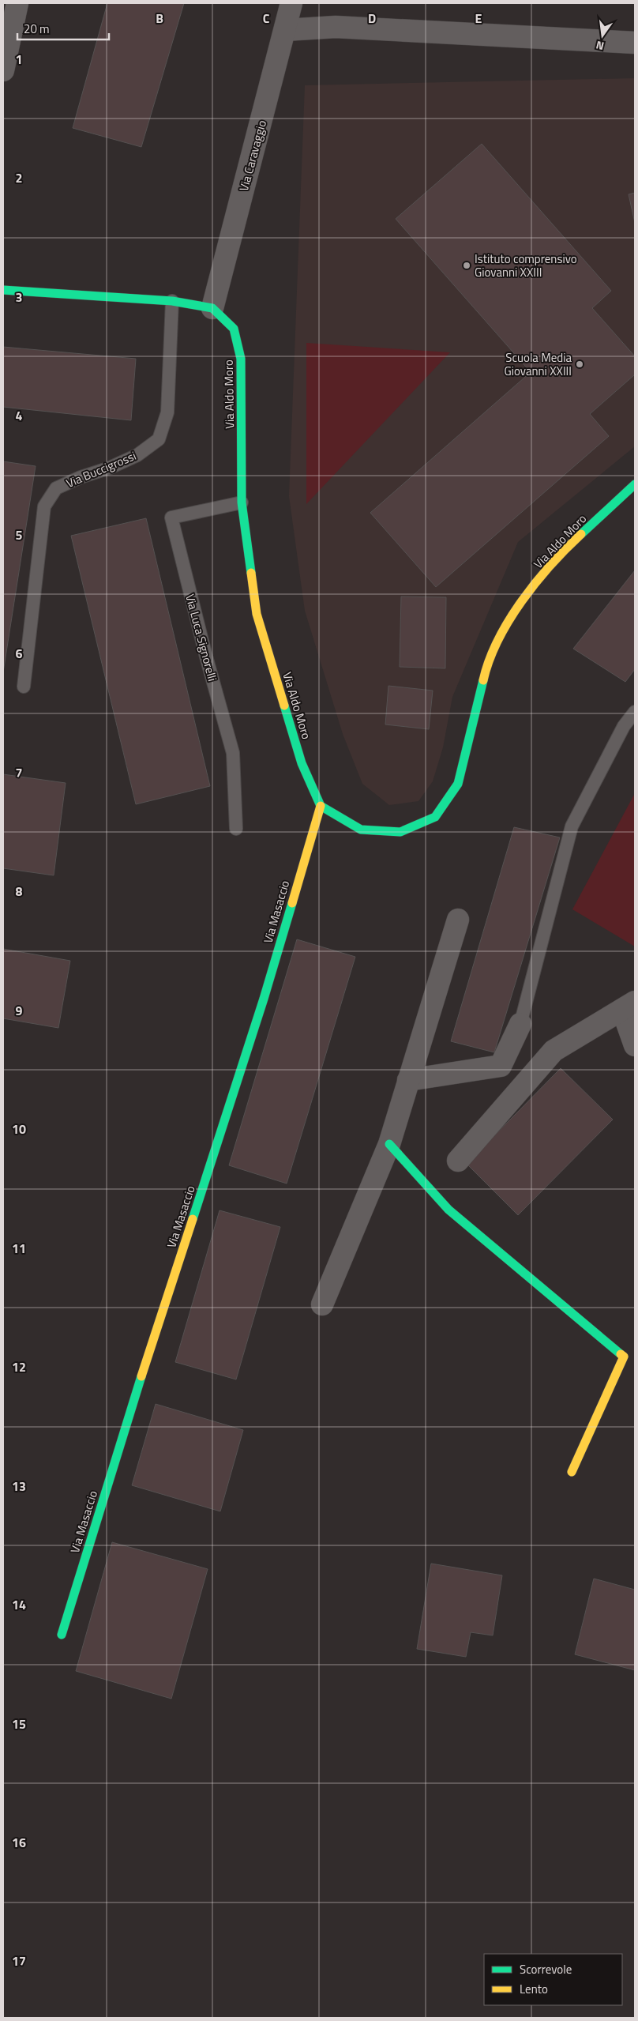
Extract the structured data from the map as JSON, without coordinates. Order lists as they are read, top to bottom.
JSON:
{
  "streets": {
    "street": ["Via Caravaggio", "Via Aldo Moro", "Via Masaccio"],
    "lane": ["Via Buccigrossi", "Via Luca Signorelli"]
  },
  "crossings": [
    ["Via Caravaggio", "Via Aldo Moro"],
    ["Via Aldo Moro", "Via Luca Signorelli"],
    ["Via Aldo Moro", "Via Masaccio"]
  ],
  "places": ["Istituto comprensivo Giovanni XXIII", "Scuola Media Giovanni XXIII"],
  "legend": ["Scorrevole", "Lento"],
  "scale_bar": "20 m",
  "north": "bottom",
  "grid": {
    "columns": [
      "B",
      "C",
      "D",
      "E"
    ],
    "rows": [
      "1",
      "2",
      "3",
      "4",
      "5",
      "6",
      "7",
      "8",
      "9",
      "10",
      "11",
      "12",
      "13",
      "14",
      "15",
      "16",
      "17"
    ]
  }
}
